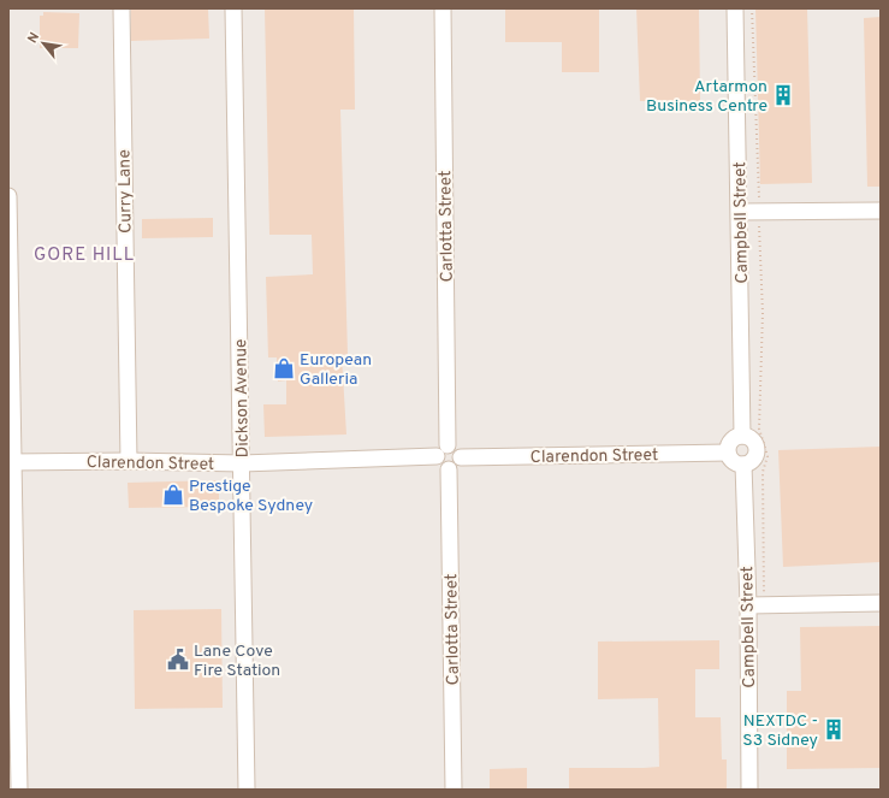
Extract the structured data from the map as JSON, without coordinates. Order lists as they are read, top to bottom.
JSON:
{
  "streets": {
    "street": [
      "Curry Lane",
      "Campbell Street",
      "Carlotta Street",
      "Dickson Avenue",
      "Clarendon Street"
    ]
  },
  "crossings": [
    ["Curry Lane", "Clarendon Street"],
    ["Campbell Street", "Clarendon Street"],
    ["Carlotta Street", "Clarendon Street"],
    ["Dickson Avenue", "Clarendon Street"]
  ],
  "districts": ["GORE HILL"],
  "places": {
    "building": ["Artarmon Business Centre", "NEXTDC - S3 Sidney"],
    "shop": ["European Galleria", "Prestige Bespoke Sydney"],
    "public building": ["Lane Cove Fire Station"]
  },
  "north": "top left"
}
